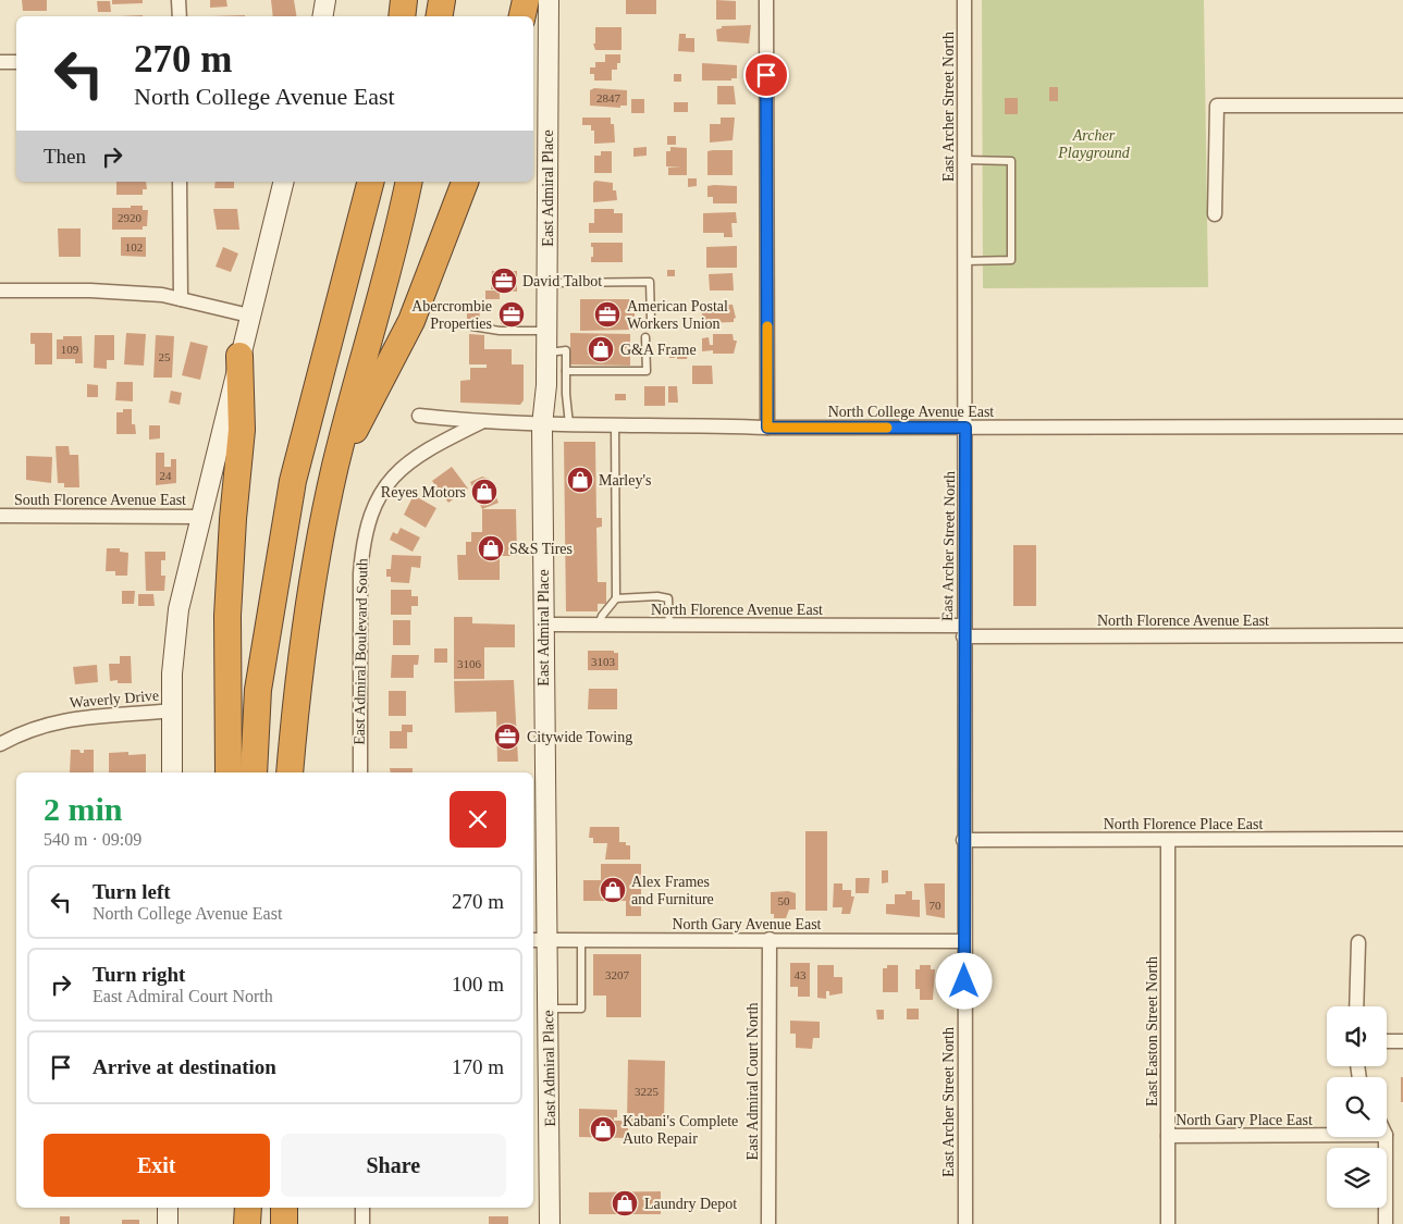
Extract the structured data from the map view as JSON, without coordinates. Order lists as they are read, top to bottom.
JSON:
{
  "streets": {
    "main road": ["East Admiral Place"],
    "street": [
      "East Archer Street North",
      "North College Avenue East",
      "South Florence Avenue East",
      "North Florence Avenue East",
      "East Admiral Boulevard South",
      "Waverly Drive",
      "North Florence Place East",
      "North Gary Avenue East",
      "East Easton Street North",
      "East Admiral Court North",
      "North Gary Place East"
    ]
  },
  "crossings": [
    ["East Archer Street North", "North College Avenue East"],
    ["East Archer Street North", "North Florence Avenue East"],
    ["East Archer Street North", "North Florence Place East"],
    ["East Archer Street North", "North Gary Avenue East"],
    ["East Admiral Place", "North College Avenue East"],
    ["East Admiral Place", "North Florence Avenue East"],
    ["East Admiral Place", "North Gary Avenue East"],
    ["North College Avenue East", "East Admiral Boulevard South"],
    ["North Florence Place East", "East Easton Street North"],
    ["North Gary Avenue East", "East Admiral Court North"],
    ["East Easton Street North", "North Gary Place East"]
  ],
  "parks": ["Archer Playground"],
  "places": {
    "office": [
      "David Talbot",
      "Abercrombie Properties",
      "American Postal Workers Union",
      "Citywide Towing"
    ],
    "shop": [
      "G&A Frame",
      "Marley's",
      "Reyes Motors",
      "S&S Tires",
      "Alex Frames and Furniture",
      "Kabani's Complete Auto Repair",
      "Laundry Depot"
    ]
  },
  "house_numbers": [
    "2847",
    "2920",
    "102",
    "109",
    "25",
    "24",
    "3103",
    "3106",
    "50",
    "70",
    "3207",
    "43",
    "3225"
  ],
  "page": {
    "turn": ["270 m", "North College Avenue East"],
    "then": "Then",
    "heading": ["2 min", "540 m · 09:09"],
    "list": [
      {
        "name": "Turn left",
        "note": "North College Avenue East",
        "value": "270 m"
      },
      {
        "name": "Turn right",
        "note": "East Admiral Court North",
        "value": "100 m"
      },
      {
        "name": "Arrive at destination",
        "value": "170 m"
      }
    ],
    "buttons": ["Exit", "Share"]
  }
}
